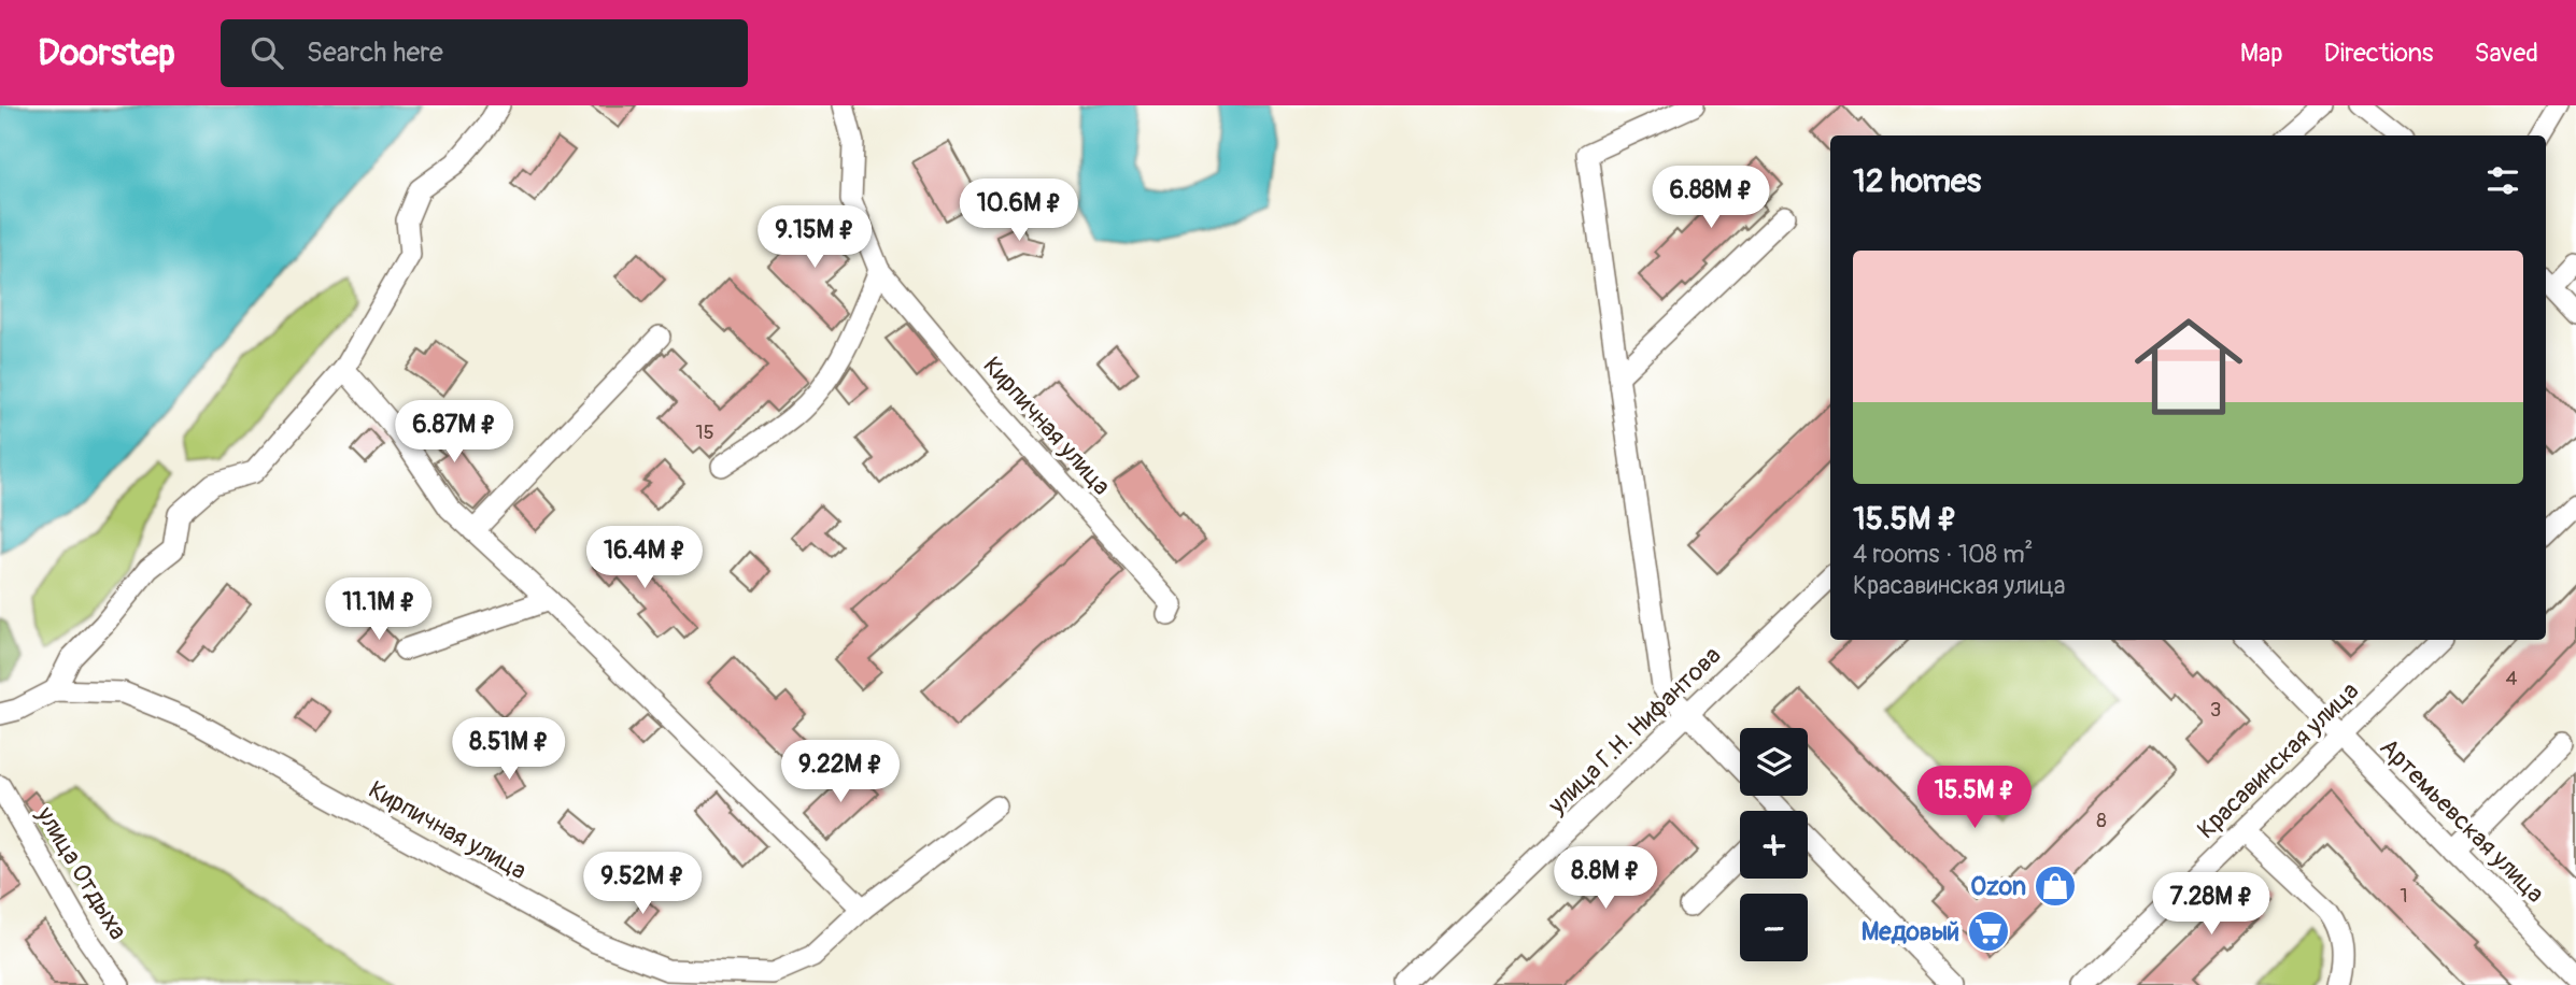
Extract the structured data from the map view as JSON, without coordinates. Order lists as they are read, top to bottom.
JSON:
{
  "streets": {
    "street": [
      "Кирпичная улица",
      "улица Г.Н. Нифантова",
      "Красавинская улица",
      "Артемьевская улица",
      "улица Отдыха"
    ]
  },
  "crossings": [
    ["Красавинская улица", "Артемьевская улица"]
  ],
  "places": {
    "shop": ["Ozon"],
    "supermarket": ["Медовый"]
  },
  "house_numbers": [
    "15",
    "4",
    "3",
    "8",
    "1"
  ],
  "page": {
    "header": "Doorstep",
    "search": "Search here",
    "nav": ["Map", "Directions", "Saved"],
    "heading": "12 homes",
    "price": [
      "6.88M ₽",
      "10.6M ₽",
      "9.15M ₽",
      "6.87M ₽",
      "16.4M ₽",
      "11.1M ₽",
      "8.51M ₽",
      "9.22M ₽",
      "15.5M ₽",
      "8.8M ₽",
      "9.52M ₽",
      "7.28M ₽"
    ],
    "list": [
      {
        "name": "15.5M ₽",
        "note": "4 rooms · 108 m² · Красавинская улица"
      }
    ],
    "map_buttons": ["+", "−"]
  }
}
